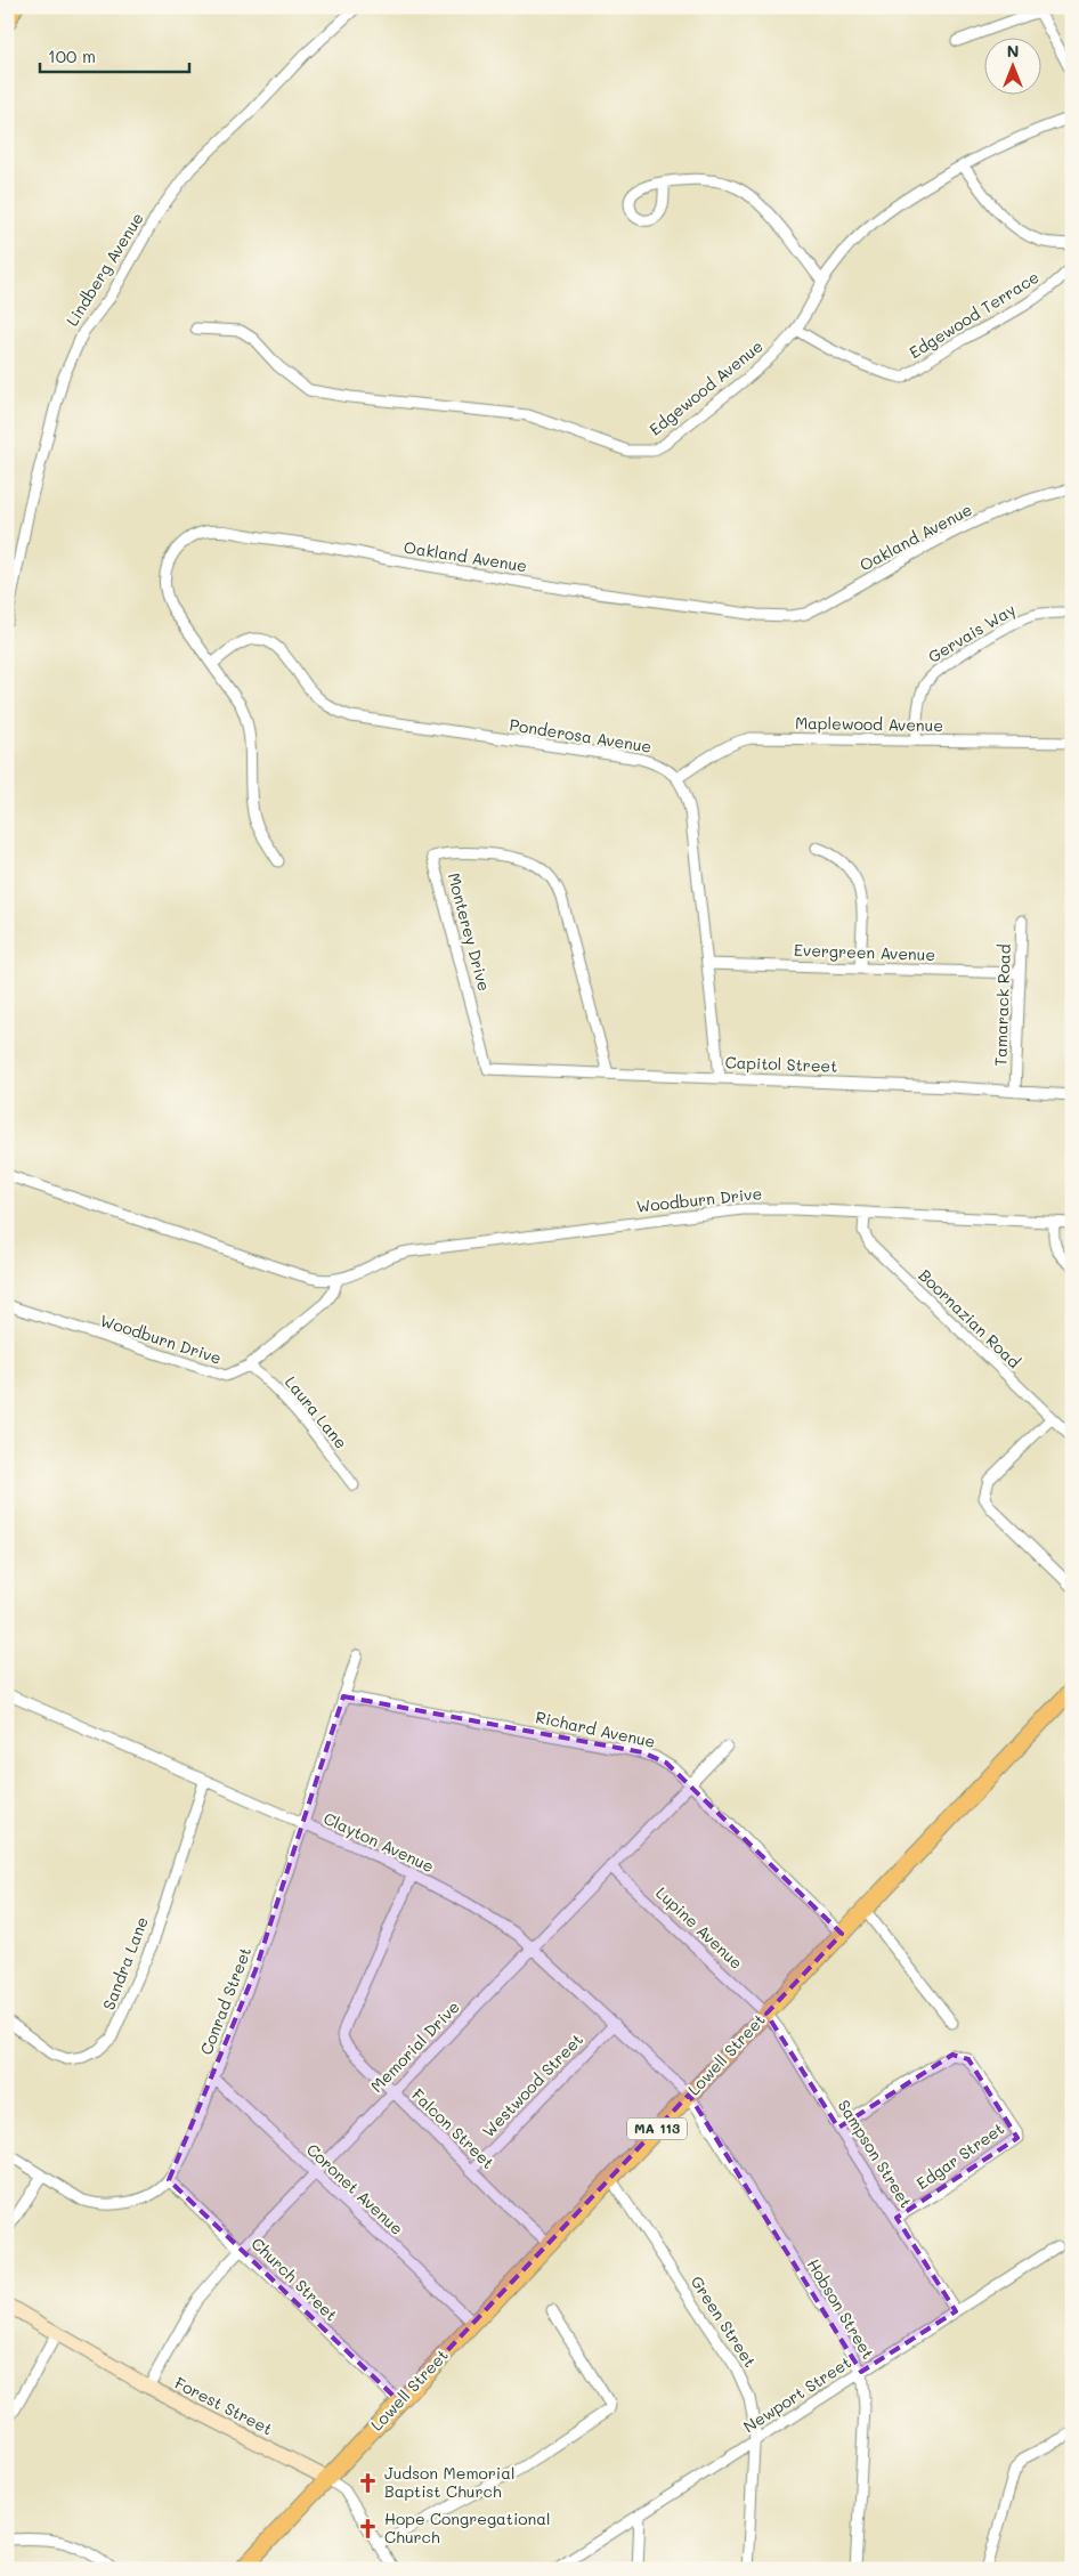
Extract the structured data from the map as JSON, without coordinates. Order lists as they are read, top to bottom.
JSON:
{
  "streets": {
    "main road": ["Lowell Street", "MA 113"],
    "street": [
      "Lindberg Avenue",
      "Edgewood Terrace",
      "Edgewood Avenue",
      "Oakland Avenue",
      "Gervais Way",
      "Maplewood Avenue",
      "Ponderosa Avenue",
      "Monterey Drive",
      "Evergreen Avenue",
      "Tamarack Road",
      "Capitol Street",
      "Woodburn Drive",
      "Boornazian Road",
      "Laura Lane",
      "Richard Avenue",
      "Clayton Avenue",
      "Lupine Avenue",
      "Sandra Lane",
      "Conrad Street",
      "Memorial Drive",
      "Westwood Street",
      "Falcon Street",
      "Sampson Street",
      "Edgar Street",
      "Coronet Avenue",
      "Church Street",
      "Hobson Street",
      "Green Street",
      "Newport Street",
      "Forest Street"
    ]
  },
  "crossings": [
    ["Edgewood Terrace", "Edgewood Avenue"],
    ["Oakland Avenue", "Ponderosa Avenue"],
    ["Gervais Way", "Maplewood Avenue"],
    ["Maplewood Avenue", "Ponderosa Avenue"],
    ["Monterey Drive", "Capitol Street"],
    ["Evergreen Avenue", "Tamarack Road"],
    ["Tamarack Road", "Capitol Street"],
    ["Woodburn Drive", "Boornazian Road"],
    ["Woodburn Drive", "Laura Lane"],
    ["Richard Avenue", "Conrad Street"],
    ["Richard Avenue", "Memorial Drive"],
    ["Richard Avenue", "Lowell Street"],
    ["Clayton Avenue", "Sandra Lane"],
    ["Clayton Avenue", "Conrad Street"],
    ["Clayton Avenue", "Memorial Drive"],
    ["Clayton Avenue", "Lowell Street"],
    ["Clayton Avenue", "Westwood Street"],
    ["Clayton Avenue", "Falcon Street"],
    ["Clayton Avenue", "Hobson Street"],
    ["Lupine Avenue", "Memorial Drive"],
    ["Lupine Avenue", "Lowell Street"],
    ["Lupine Avenue", "Sampson Street"],
    ["Conrad Street", "Coronet Avenue"],
    ["Conrad Street", "Church Street"],
    ["Memorial Drive", "Falcon Street"],
    ["Memorial Drive", "Coronet Avenue"],
    ["Memorial Drive", "Church Street"],
    ["Memorial Drive", "Forest Street"],
    ["Lowell Street", "Falcon Street"],
    ["Lowell Street", "Sampson Street"],
    ["Lowell Street", "Coronet Avenue"],
    ["Lowell Street", "Church Street"],
    ["Lowell Street", "Hobson Street"],
    ["Lowell Street", "Green Street"],
    ["Lowell Street", "Forest Street"],
    ["Westwood Street", "Falcon Street"],
    ["Sampson Street", "Edgar Street"],
    ["Sampson Street", "Newport Street"],
    ["Hobson Street", "Newport Street"],
    ["Green Street", "Newport Street"]
  ],
  "places": {
    "church": ["Judson Memorial Baptist Church", "Hope Congregational Church"]
  },
  "scale_bar": "100 m",
  "north": "top"
}
